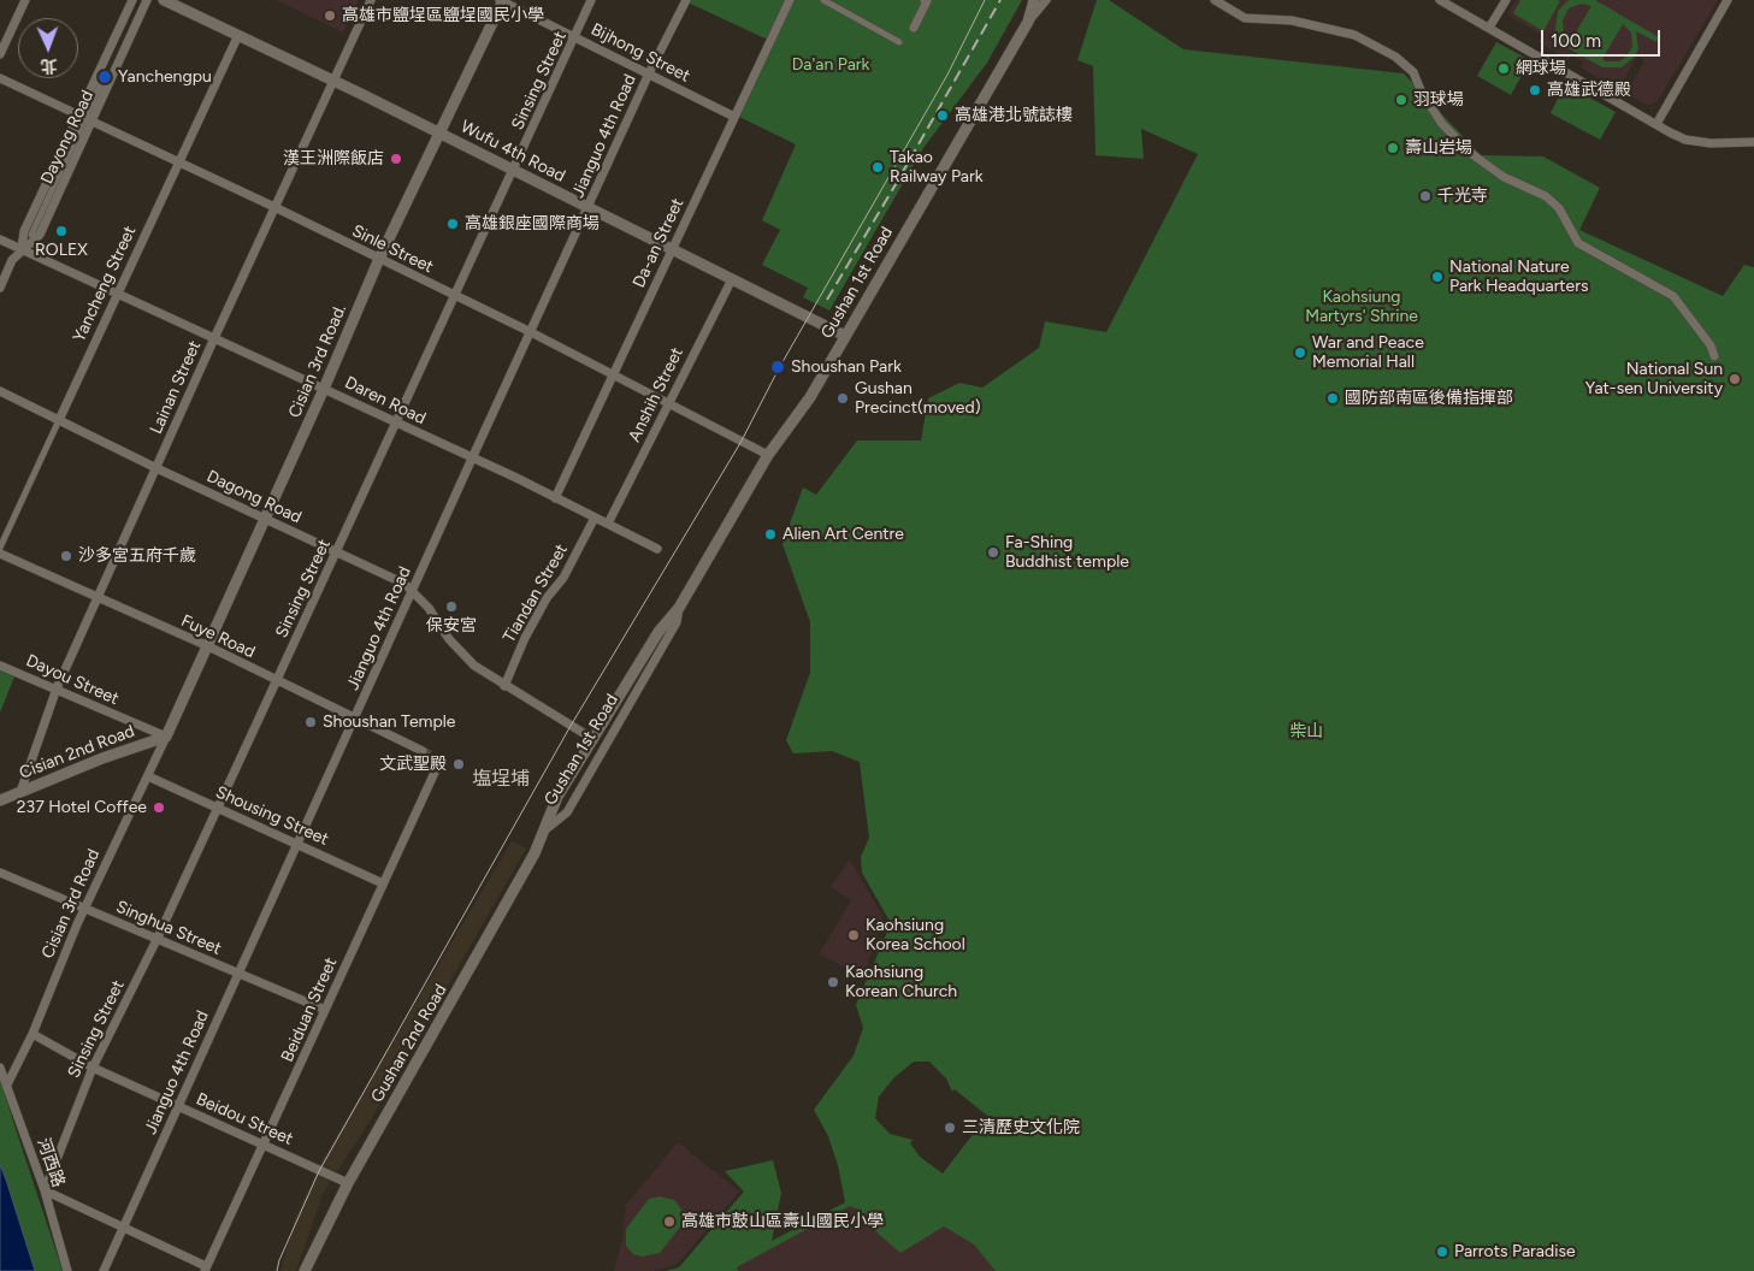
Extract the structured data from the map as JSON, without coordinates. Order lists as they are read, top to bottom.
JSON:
{
  "streets": {
    "street": [
      "Bijhong Street",
      "Sinsing Street",
      "Jianguo 4th Road",
      "Dayong Road",
      "Wufu 4th Road",
      "Da-an Street",
      "Sinle Street",
      "Gushan 1st Road",
      "Yancheng Street",
      "Cisian 3rd Road.",
      "Lainan Street",
      "Anshih Street",
      "Daren Road",
      "Dagong Road",
      "Tiandan Street",
      "Fuye Road",
      "Dayou Street",
      "Cisian 2nd Road",
      "Shousing Street",
      "Cisian 3rd Road",
      "Singhua Street",
      "Beiduan Street",
      "Gushan 2nd Road",
      "Beidou Street",
      "河西路"
    ]
  },
  "crossings": [
    ["Bijhong Street", "Sinsing Street"],
    ["Bijhong Street", "Jianguo 4th Road"],
    ["Bijhong Street", "Da-an Street"],
    ["Bijhong Street", "Cisian 3rd Road."],
    ["Sinsing Street", "Wufu 4th Road"],
    ["Sinsing Street", "Sinle Street"],
    ["Sinsing Street", "Daren Road"],
    ["Sinsing Street", "Dagong Road"],
    ["Sinsing Street", "Fuye Road"],
    ["Sinsing Street", "Shousing Street"],
    ["Sinsing Street", "Singhua Street"],
    ["Sinsing Street", "Beidou Street"],
    ["Sinsing Street", "河西路"],
    ["Jianguo 4th Road", "Wufu 4th Road"],
    ["Jianguo 4th Road", "Sinle Street"],
    ["Jianguo 4th Road", "Daren Road"],
    ["Jianguo 4th Road", "Dagong Road"],
    ["Jianguo 4th Road", "Fuye Road"],
    ["Jianguo 4th Road", "Shousing Street"],
    ["Jianguo 4th Road", "Singhua Street"],
    ["Jianguo 4th Road", "Beidou Street"],
    ["Dayong Road", "Sinle Street"],
    ["Dayong Road", "Daren Road"],
    ["Wufu 4th Road", "Da-an Street"],
    ["Wufu 4th Road", "Gushan 1st Road"],
    ["Wufu 4th Road", "Yancheng Street"],
    ["Wufu 4th Road", "Cisian 3rd Road."],
    ["Wufu 4th Road", "Lainan Street"],
    ["Wufu 4th Road", "Anshih Street"],
    ["Da-an Street", "Sinle Street"],
    ["Da-an Street", "Daren Road"],
    ["Sinle Street", "Gushan 1st Road"],
    ["Sinle Street", "Yancheng Street"],
    ["Sinle Street", "Cisian 3rd Road."],
    ["Sinle Street", "Lainan Street"],
    ["Sinle Street", "Anshih Street"],
    ["Gushan 1st Road", "Dagong Road"],
    ["Gushan 1st Road", "Gushan 2nd Road"],
    ["Yancheng Street", "Daren Road"],
    ["Yancheng Street", "Dagong Road"],
    ["Cisian 3rd Road.", "Daren Road"],
    ["Cisian 3rd Road.", "Dagong Road"],
    ["Cisian 3rd Road.", "Fuye Road"],
    ["Cisian 3rd Road.", "Dayou Street"],
    ["Cisian 3rd Road.", "Cisian 2nd Road"],
    ["Cisian 3rd Road.", "Cisian 3rd Road"],
    ["Lainan Street", "Daren Road"],
    ["Lainan Street", "Dagong Road"],
    ["Lainan Street", "Fuye Road"],
    ["Lainan Street", "Dayou Street"],
    ["Lainan Street", "Cisian 2nd Road"],
    ["Anshih Street", "Daren Road"],
    ["Daren Road", "Tiandan Street"],
    ["Dagong Road", "Tiandan Street"],
    ["Dayou Street", "Cisian 2nd Road"],
    ["Dayou Street", "Cisian 3rd Road"],
    ["Cisian 2nd Road", "Cisian 3rd Road"],
    ["Shousing Street", "Cisian 3rd Road"],
    ["Shousing Street", "Beiduan Street"],
    ["Cisian 3rd Road", "Singhua Street"],
    ["Cisian 3rd Road", "Beidou Street"],
    ["Cisian 3rd Road", "河西路"],
    ["Singhua Street", "Beiduan Street"],
    ["Beiduan Street", "Beidou Street"],
    ["Gushan 2nd Road", "Beidou Street"]
  ],
  "districts": ["塩埕埔"],
  "parks": ["Da'an Park", "Kaohsiung Martyrs' Shrine", "柴山"],
  "places": [
    "高雄市鹽埕區鹽埕國民小學",
    "網球場",
    "Yanchengpu",
    "高雄武德殿",
    "羽球場",
    "高雄港北號誌樓",
    "壽山岩場",
    "漢王洲際飯店",
    "Takao Railway Park",
    "千光寺",
    "高雄銀座國際商場",
    "ROLEX",
    "National Nature Park Headquarters",
    "War and Peace Memorial Hall",
    "Shoushan Park",
    "National Sun Yat-sen University",
    "Gushan Precinct(moved)",
    "國防部南區後備指揮部",
    "Alien Art Centre",
    "Fa-Shing Buddhist temple",
    "沙多宮五府千歲",
    "保安宮",
    "Shoushan Temple",
    "文武聖殿",
    "237 Hotel Coffee",
    "Kaohsiung Korea School",
    "Kaohsiung Korean Church",
    "三清歷史文化院",
    "高雄市鼓山區壽山國民小學",
    "Parrots Paradise"
  ],
  "scale_bar": "100 m",
  "north": "bottom"
}
